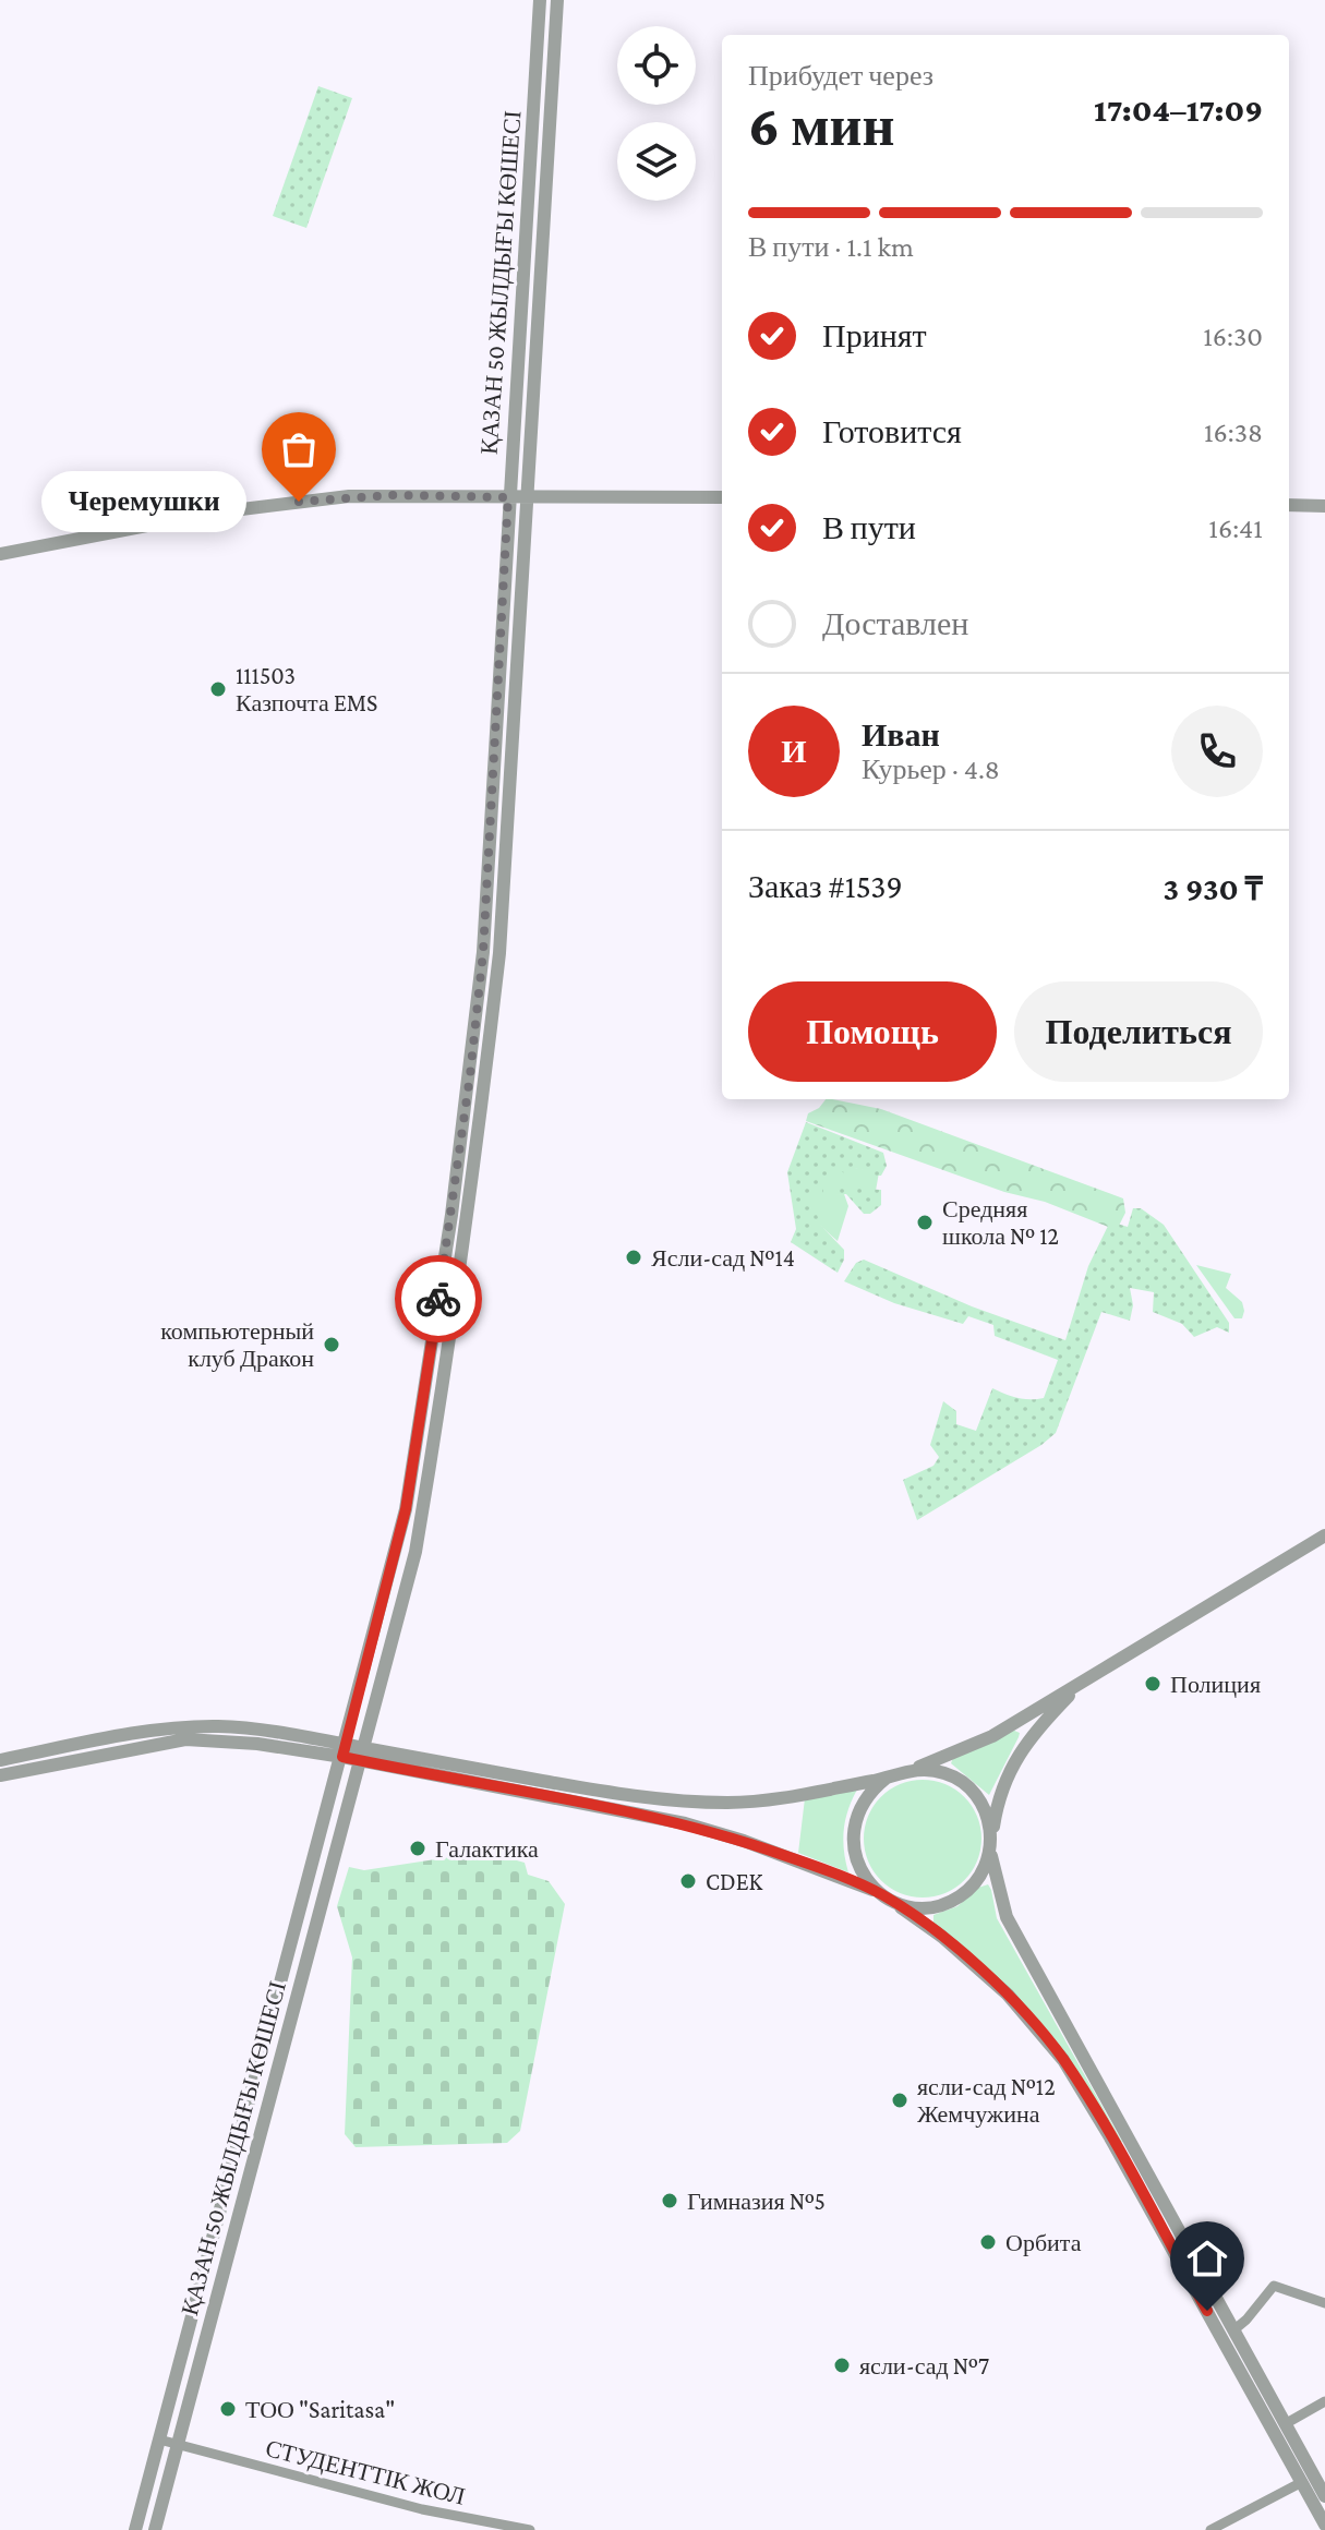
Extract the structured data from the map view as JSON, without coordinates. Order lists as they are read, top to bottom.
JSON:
{
  "streets": {
    "street": ["ҚАЗАН 50 ЖЫЛДЫҒЫ КӨШЕСІ", "СТУДЕНТТІК ЖОЛ"]
  },
  "crossings": [
    ["ҚАЗАН 50 ЖЫЛДЫҒЫ КӨШЕСІ", "СТУДЕНТТІК ЖОЛ"]
  ],
  "places": [
    "Черемушки",
    "111503 Казпочта EMS",
    "Средняя школа № 12",
    "Ясли-сад №14",
    "компьютерный клуб Дракон",
    "Полиция",
    "Галактика",
    "CDEK",
    "ясли-сад №12 Жемчужина",
    "Гимназия №5",
    "Орбита",
    "ясли-сад №7",
    "ТОО \"Saritasa\""
  ],
  "page": {
    "heading": ["6 мин", "Прибудет через", "17:04–17:09"],
    "panel": [
      "Иван",
      "Курьер · 4.8",
      "Заказ #1539",
      "3 930 ₸"
    ],
    "bar": "В пути · 1.1 km",
    "list": [
      ["Принят", "16:30"],
      ["Готовится", "16:38"],
      ["В пути", "16:41"],
      "Доставлен"
    ],
    "bubble": "Черемушки",
    "round": "И",
    "buttons": ["Помощь", "Поделиться"]
  }
}
